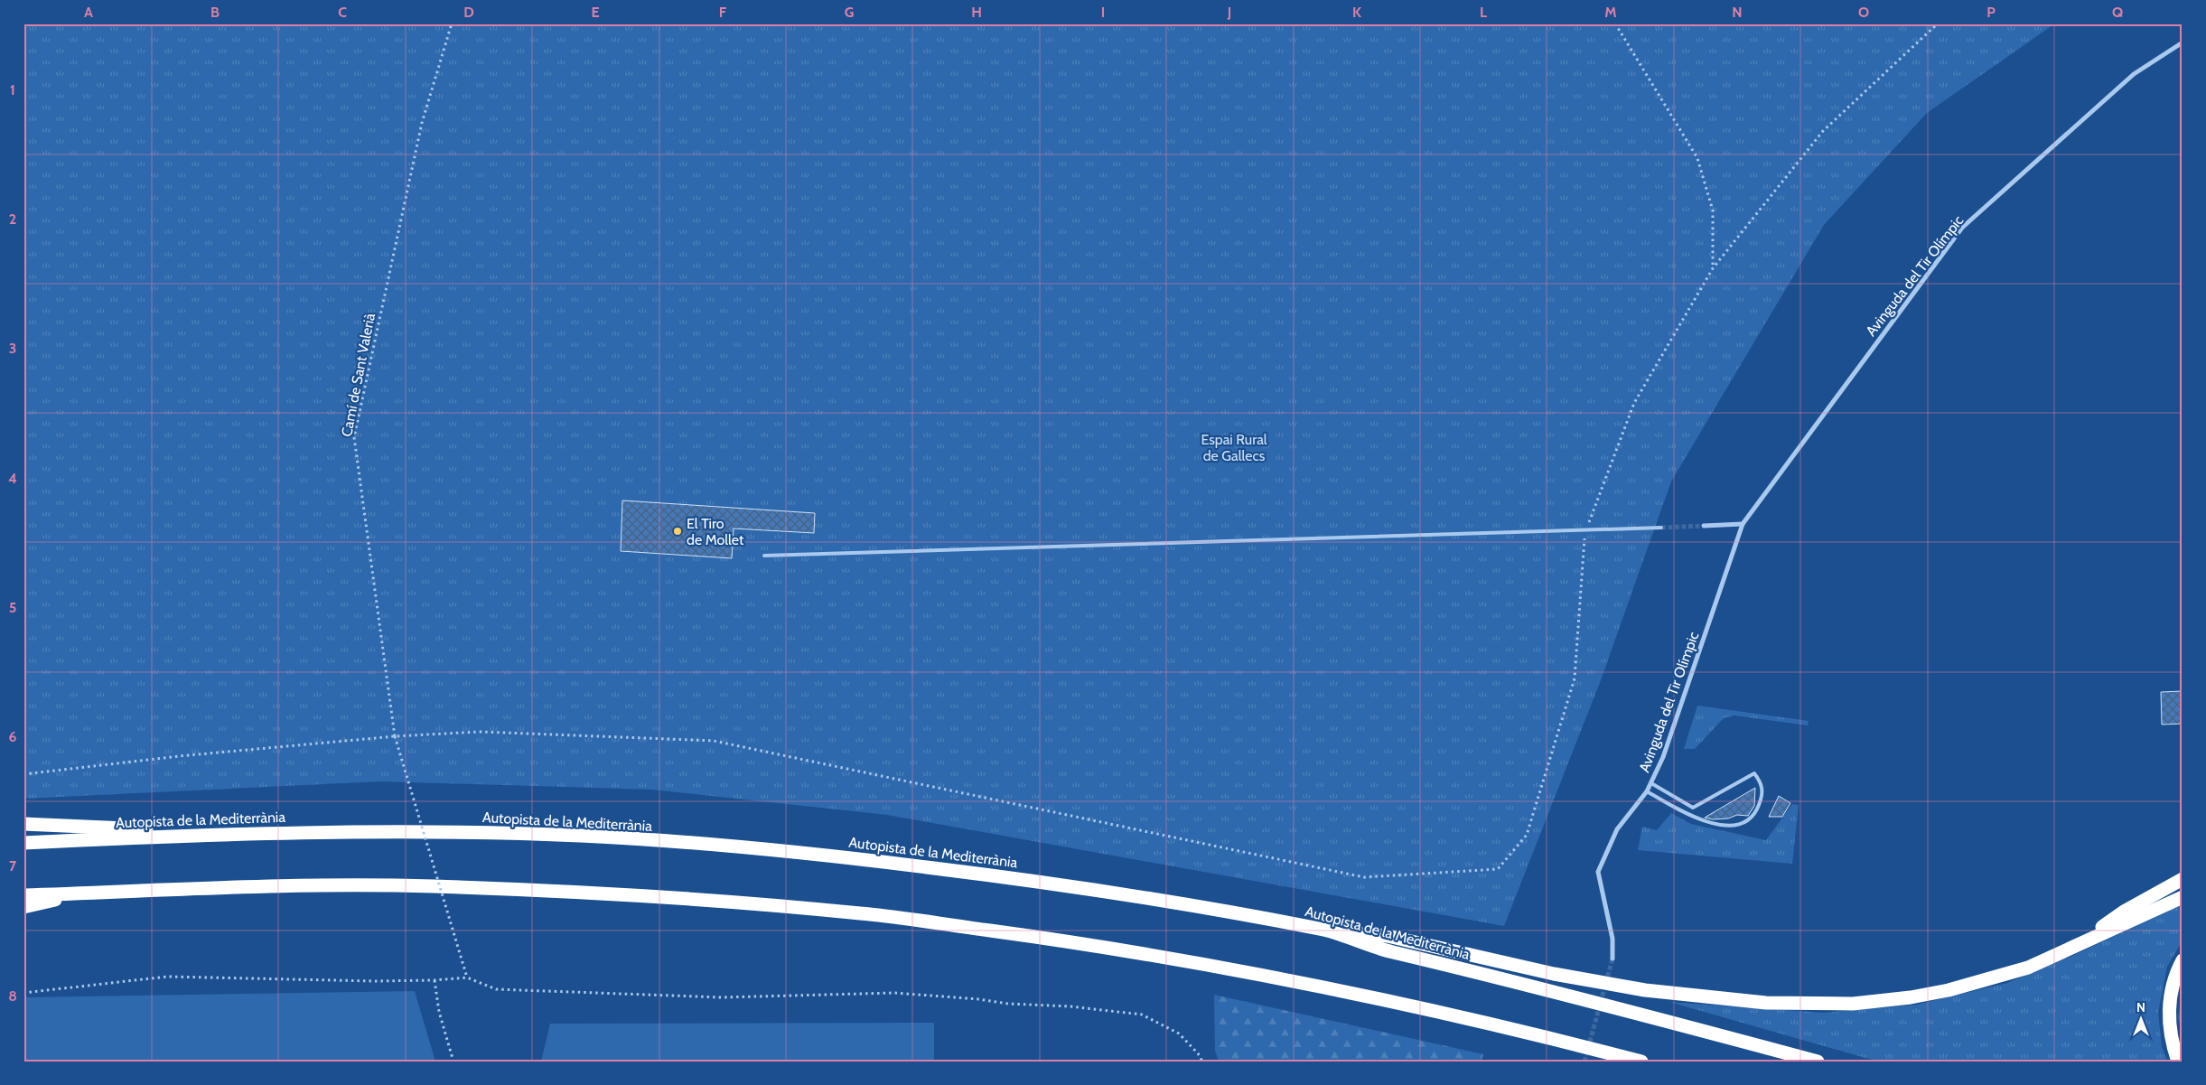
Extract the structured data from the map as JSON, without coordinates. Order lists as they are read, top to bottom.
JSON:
{
  "streets": {
    "highway": ["Autopista de la Mediterrània"],
    "street": ["Avinguda del Tir Olímpic"],
    "path": ["Camí de Sant Valerià"]
  },
  "parks": ["Espai Rural de Gallecs"],
  "places": ["El Tiro de Mollet"],
  "north": "top",
  "grid": {
    "columns": [
      "A",
      "B",
      "C",
      "D",
      "E",
      "F",
      "G",
      "H",
      "I",
      "J",
      "K",
      "L",
      "M",
      "N",
      "O",
      "P",
      "Q"
    ],
    "rows": [
      "1",
      "2",
      "3",
      "4",
      "5",
      "6",
      "7",
      "8"
    ]
  }
}
